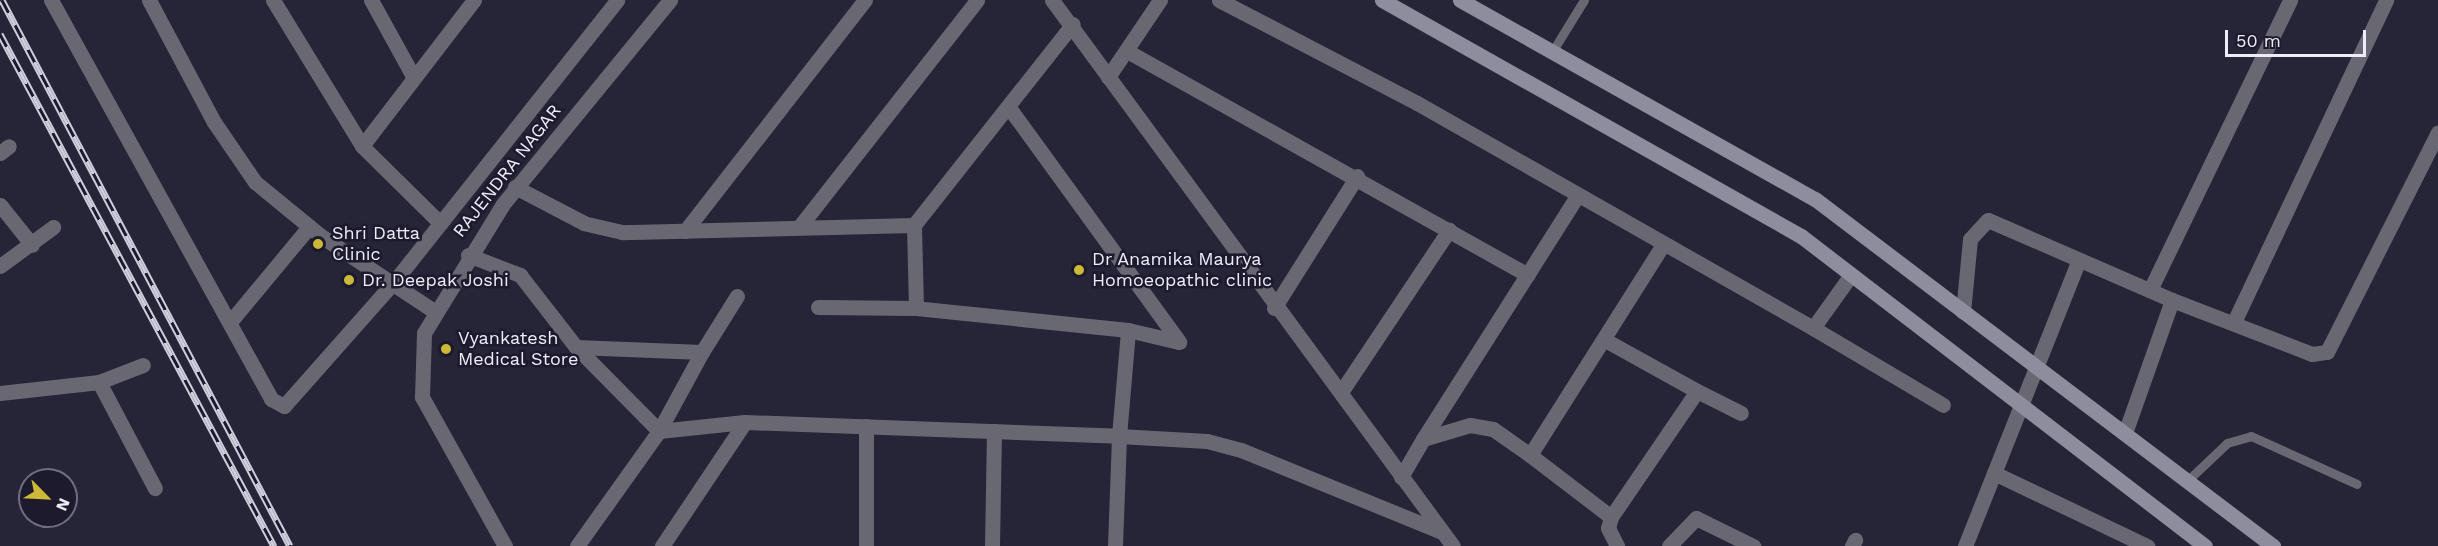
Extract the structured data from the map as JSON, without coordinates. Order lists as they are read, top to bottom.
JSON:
{
  "streets": {
    "street": ["RAJENDRA NAGAR"]
  },
  "places": [
    "Shri Datta Clinic",
    "Dr Anamika Maurya Homoeopathic clinic",
    "Dr. Deepak Joshi",
    "Vyankatesh Medical Store"
  ],
  "scale_bar": "50 m",
  "north": "bottom right"
}
